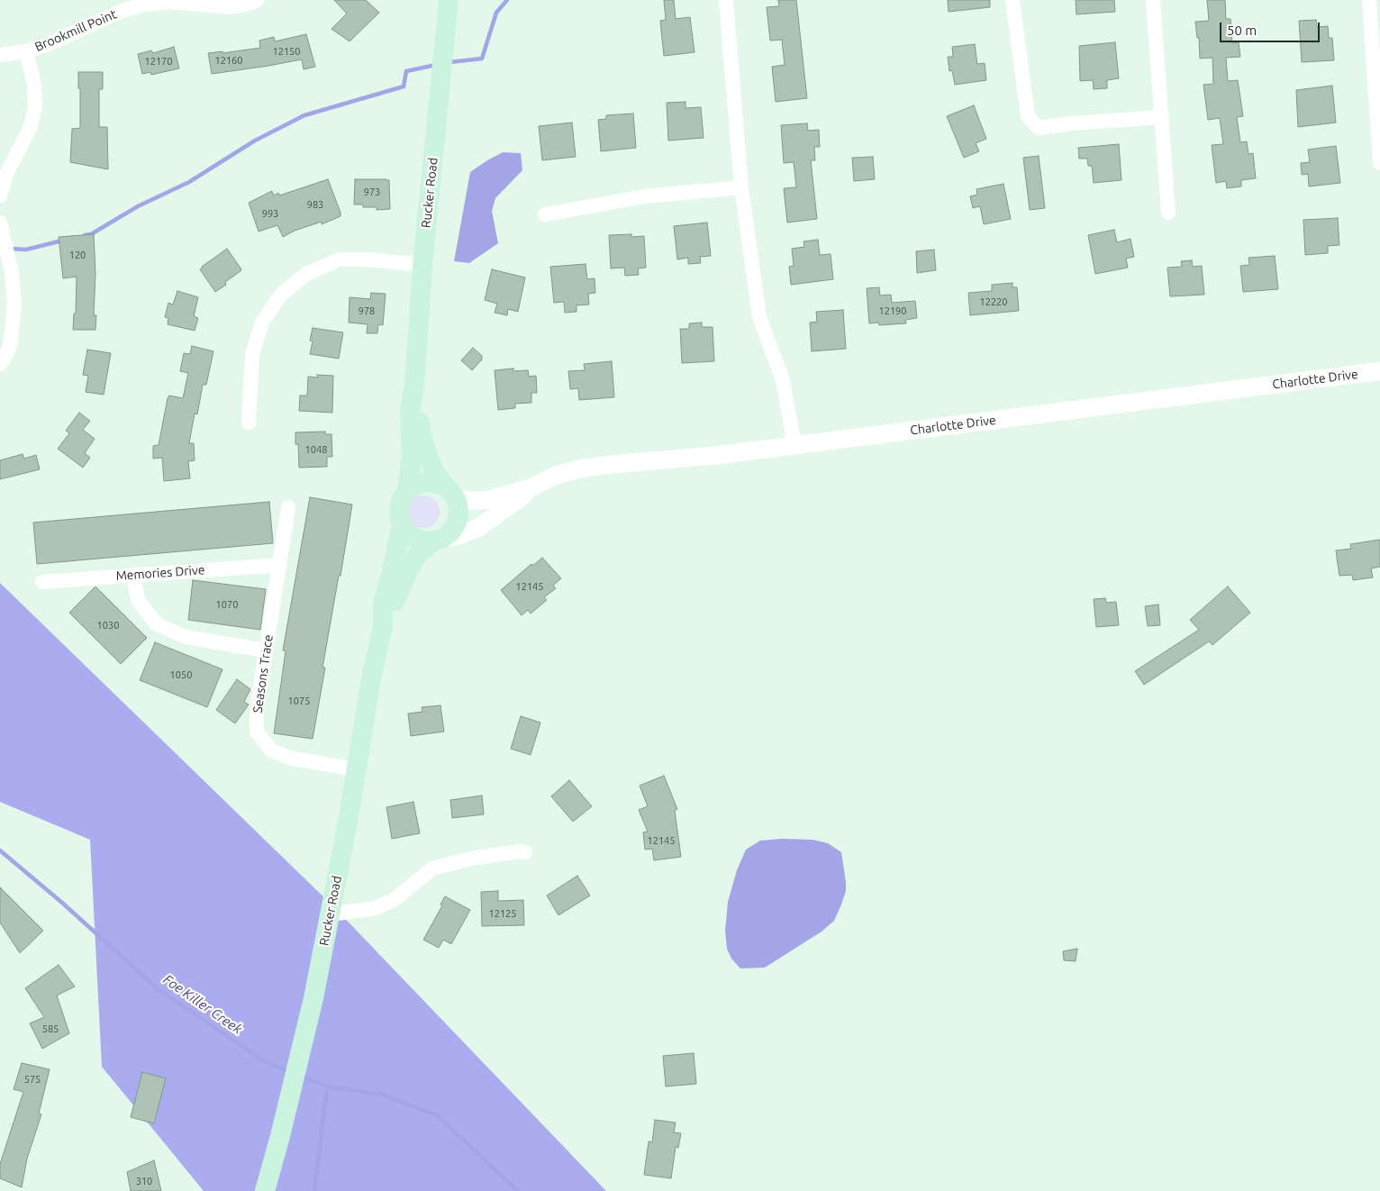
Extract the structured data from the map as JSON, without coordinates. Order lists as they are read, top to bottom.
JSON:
{
  "streets": {
    "main road": ["Rucker Road"],
    "street": [
      "Brookmill Point",
      "Charlotte Drive",
      "Memories Drive",
      "Seasons Trace"
    ]
  },
  "crossings": [
    ["Rucker Road", "Charlotte Drive"],
    ["Rucker Road", "Seasons Trace"],
    ["Memories Drive", "Seasons Trace"]
  ],
  "water": ["Foe Killer Creek"],
  "house_numbers": [
    "12150",
    "12160",
    "12170",
    "973",
    "983",
    "993",
    "120",
    "12220",
    "978",
    "12190",
    "1048",
    "12145",
    "1070",
    "1030",
    "1050",
    "1075",
    "12145",
    "12125",
    "585",
    "575",
    "310"
  ],
  "scale_bar": "50 m"
}
